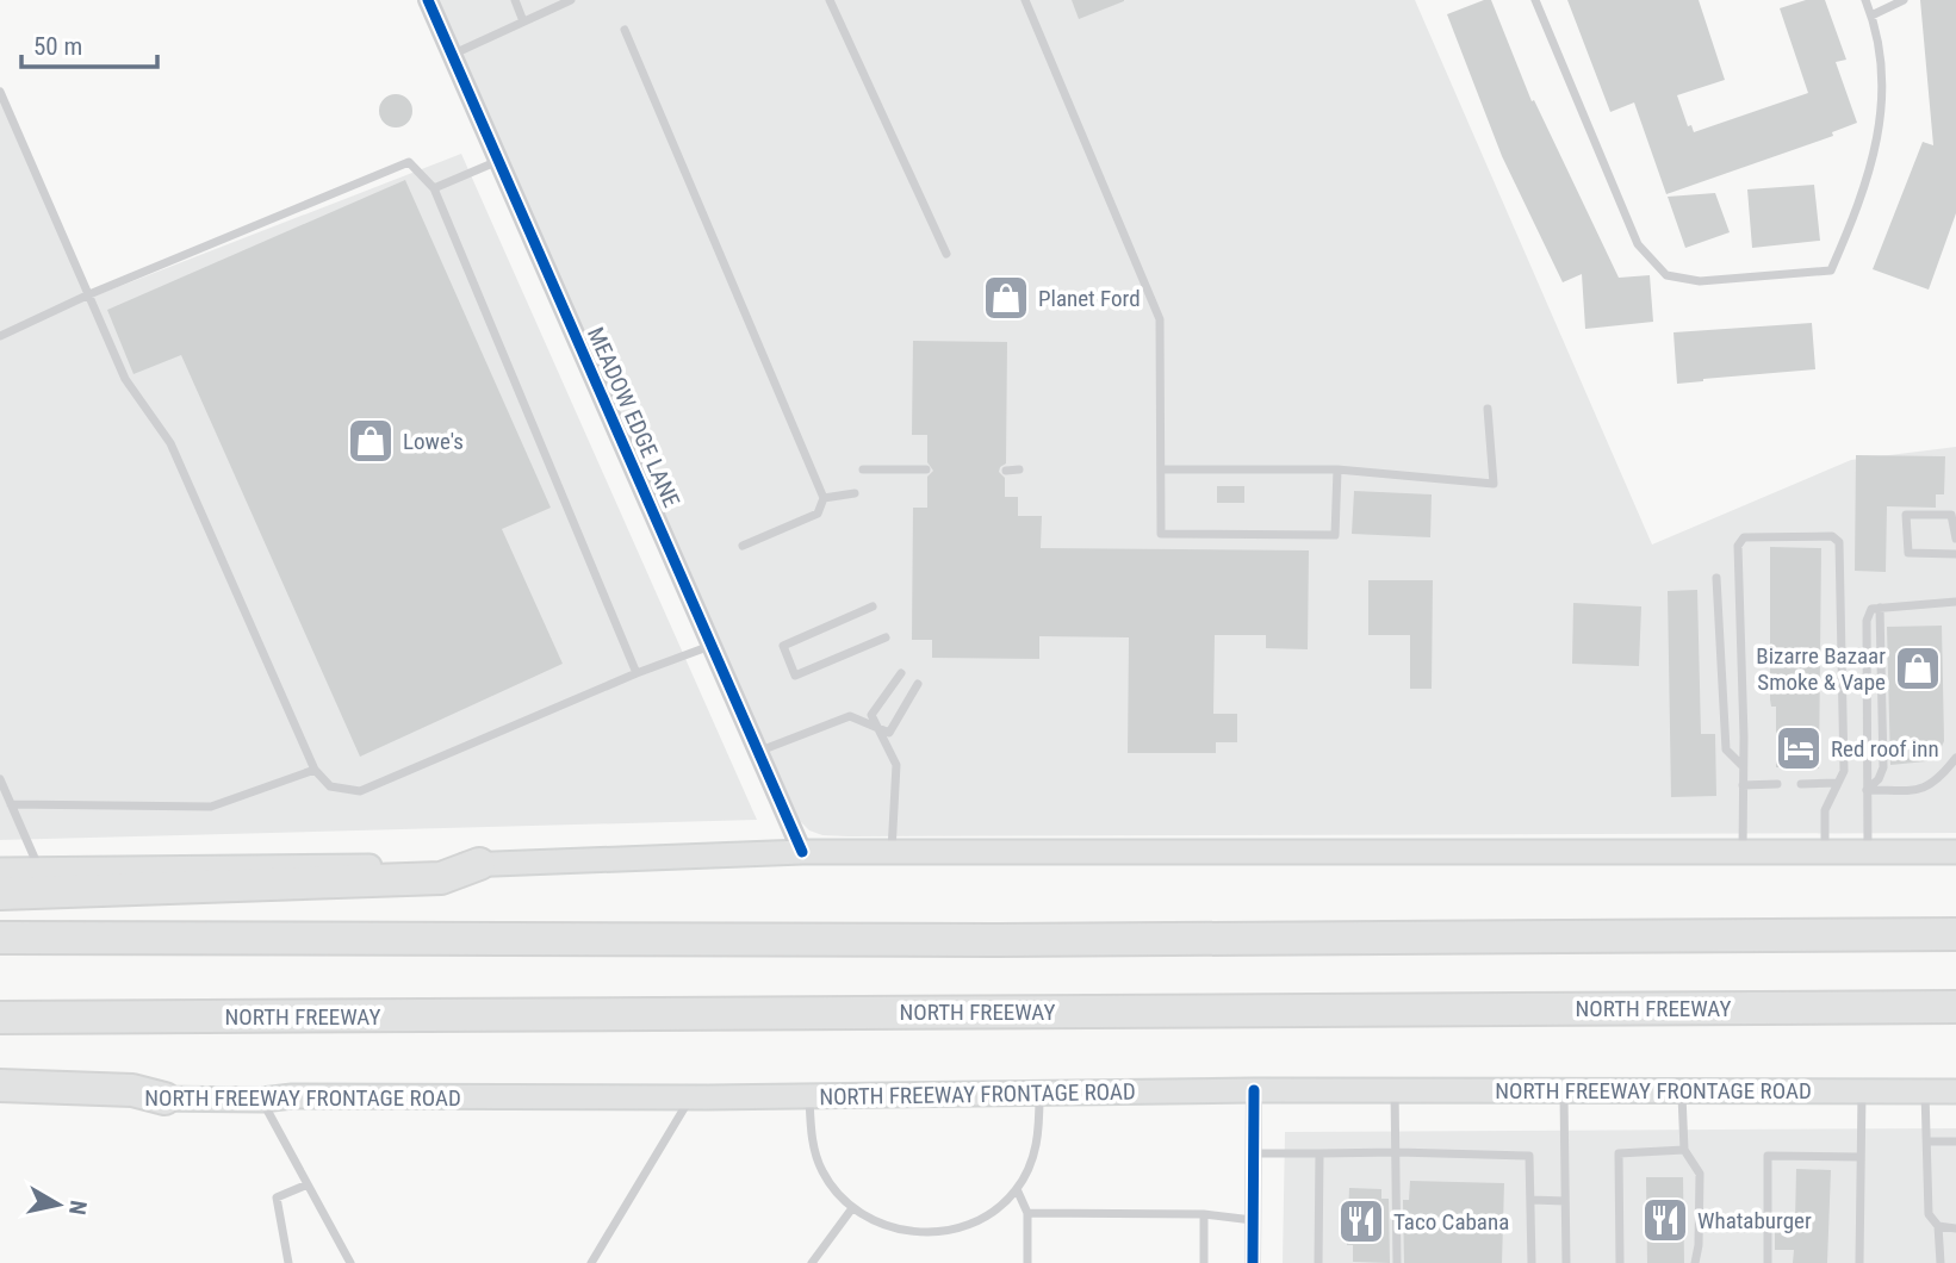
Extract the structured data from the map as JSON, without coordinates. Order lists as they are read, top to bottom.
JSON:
{
  "streets": {
    "highway": ["NORTH FREEWAY"],
    "main road": ["NORTH FREEWAY FRONTAGE ROAD"],
    "street": ["MEADOW EDGE LANE"]
  },
  "places": {
    "shop": ["Planet Ford", "Lowe's", "Bizarre Bazaar Smoke & Vape"],
    "hotel": ["Red roof inn"],
    "restaurant": ["Whataburger", "Taco Cabana"]
  },
  "scale_bar": "50 m",
  "north": "right"
}
